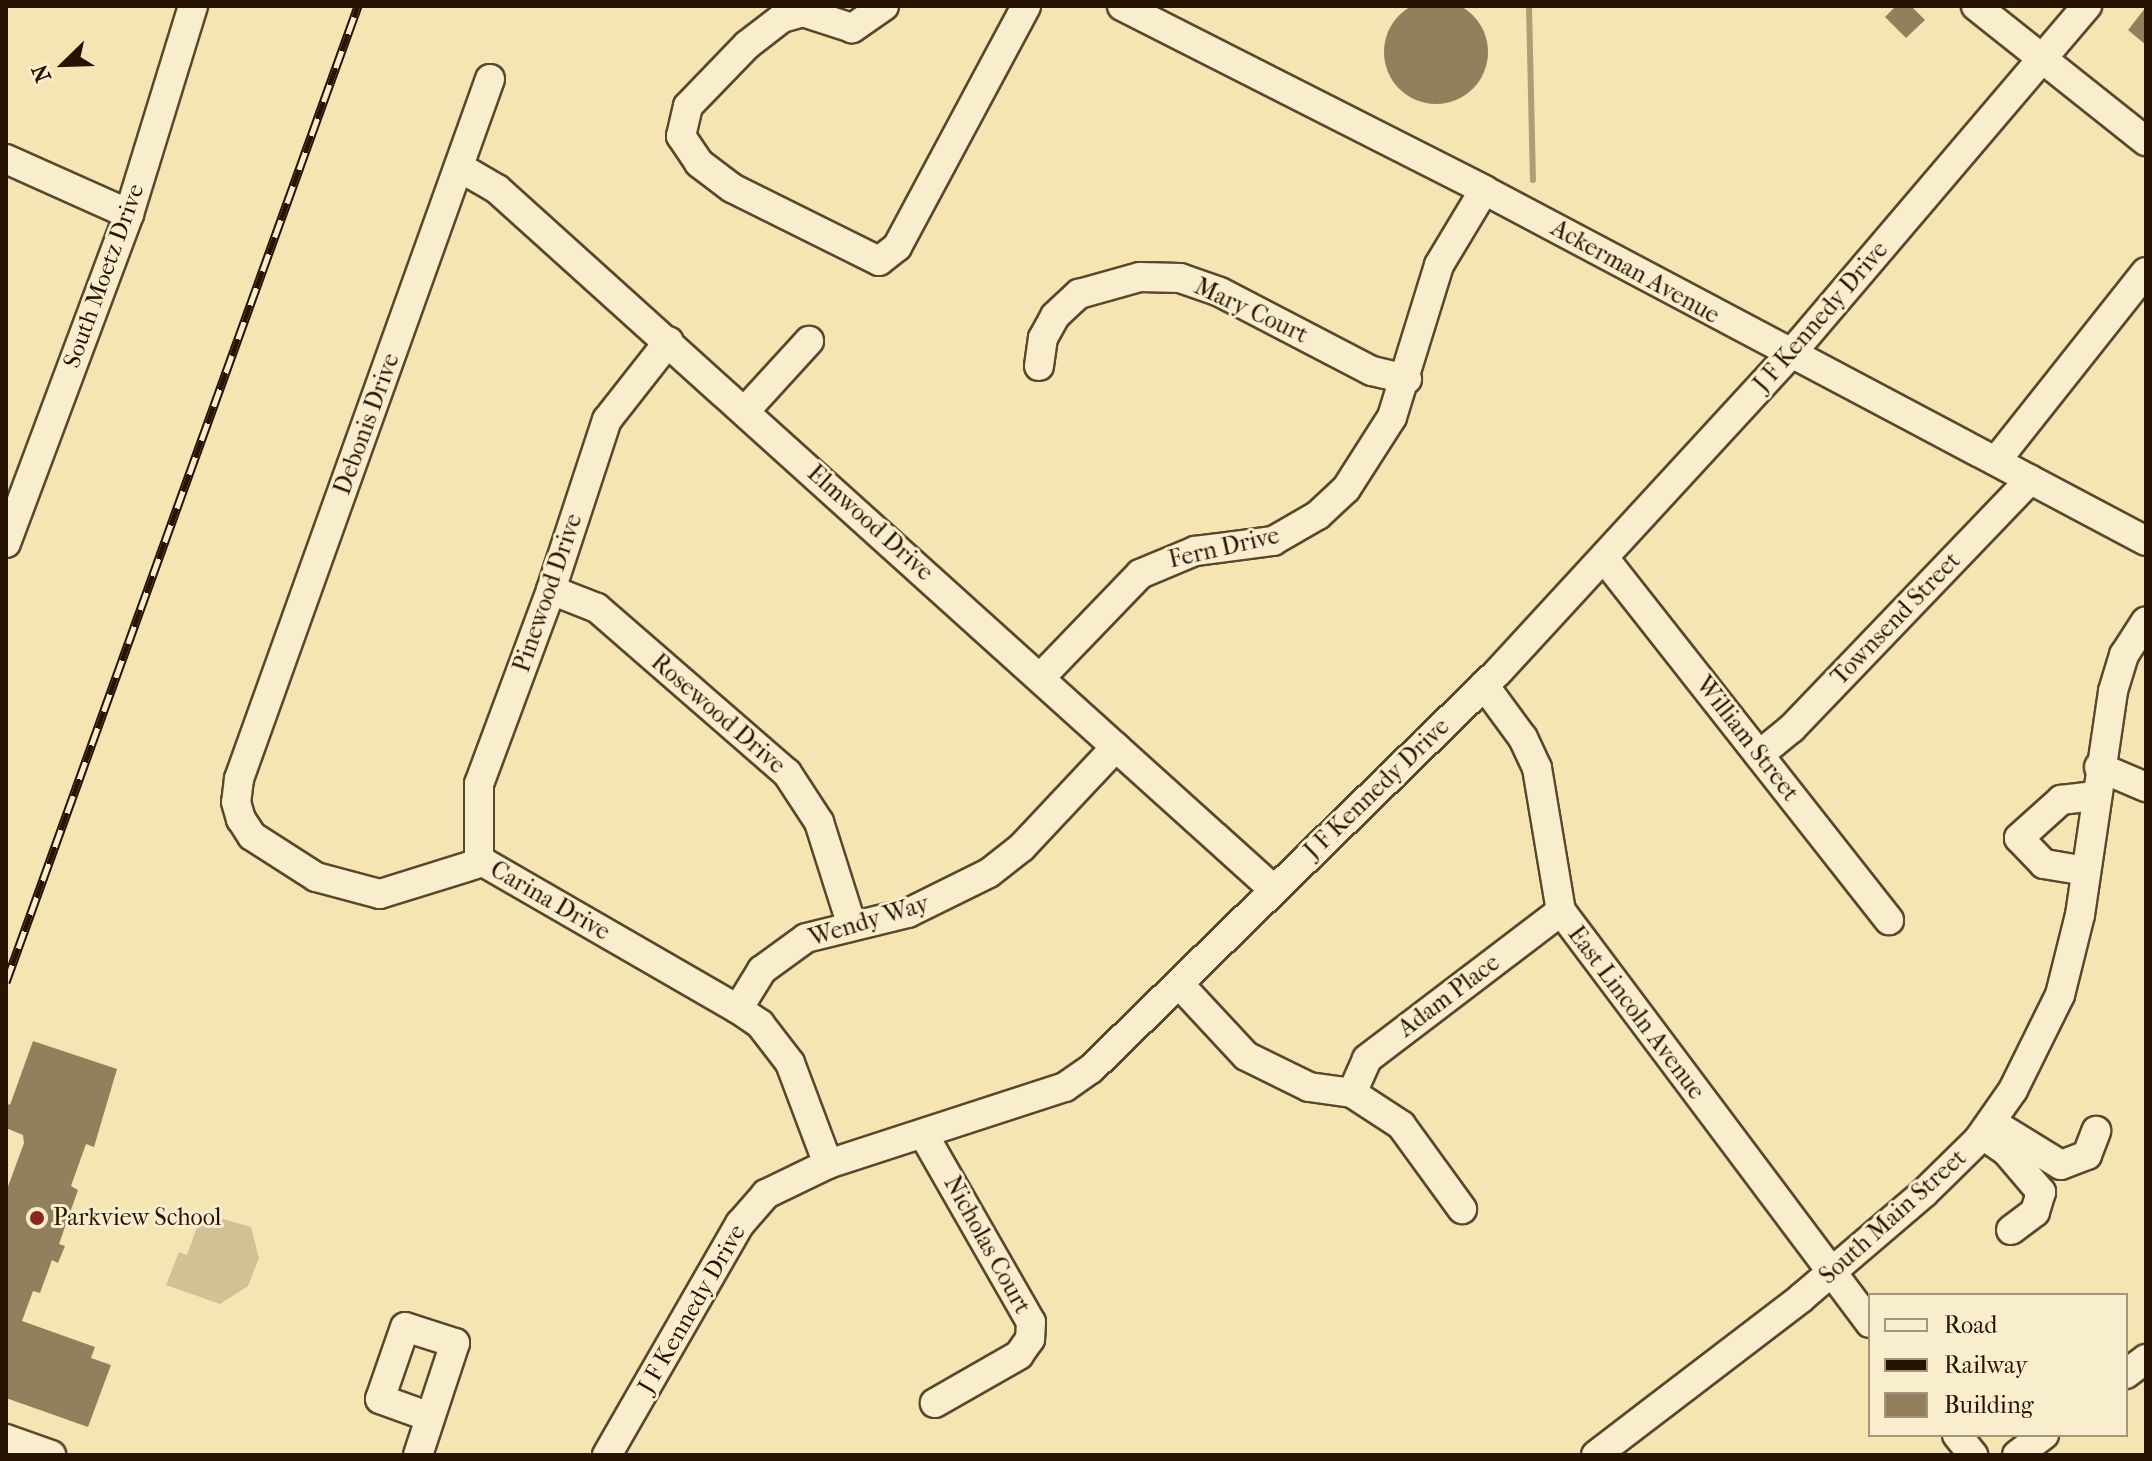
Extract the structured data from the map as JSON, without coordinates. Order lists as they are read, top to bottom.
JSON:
{
  "streets": {
    "street": [
      "Ackerman Avenue",
      "South Moetz Drive",
      "Mary Court",
      "J F Kennedy Drive",
      "Debonis Drive",
      "Elmwood Drive",
      "Fern Drive",
      "Pinewood Drive",
      "Townsend Street",
      "Rosewood Drive",
      "William Street",
      "Carina Drive",
      "Wendy Way",
      "Adam Place",
      "East Lincoln Avenue",
      "South Main Street",
      "Nicholas Court"
    ]
  },
  "crossings": [
    ["Ackerman Avenue", "J F Kennedy Drive"],
    ["Ackerman Avenue", "Fern Drive"],
    ["Ackerman Avenue", "Townsend Street"],
    ["Mary Court", "Fern Drive"],
    ["J F Kennedy Drive", "Elmwood Drive"],
    ["J F Kennedy Drive", "William Street"],
    ["J F Kennedy Drive", "Carina Drive"],
    ["J F Kennedy Drive", "East Lincoln Avenue"],
    ["J F Kennedy Drive", "Nicholas Court"],
    ["Debonis Drive", "Elmwood Drive"],
    ["Debonis Drive", "Carina Drive"],
    ["Elmwood Drive", "Fern Drive"],
    ["Elmwood Drive", "Pinewood Drive"],
    ["Elmwood Drive", "Wendy Way"],
    ["Pinewood Drive", "Rosewood Drive"],
    ["Pinewood Drive", "Carina Drive"],
    ["Townsend Street", "William Street"],
    ["Rosewood Drive", "Wendy Way"],
    ["Carina Drive", "Wendy Way"],
    ["Adam Place", "East Lincoln Avenue"],
    ["East Lincoln Avenue", "South Main Street"]
  ],
  "places": ["Parkview School"],
  "legend": ["Road", "Railway", "Building"],
  "north": "bottom left"
}
